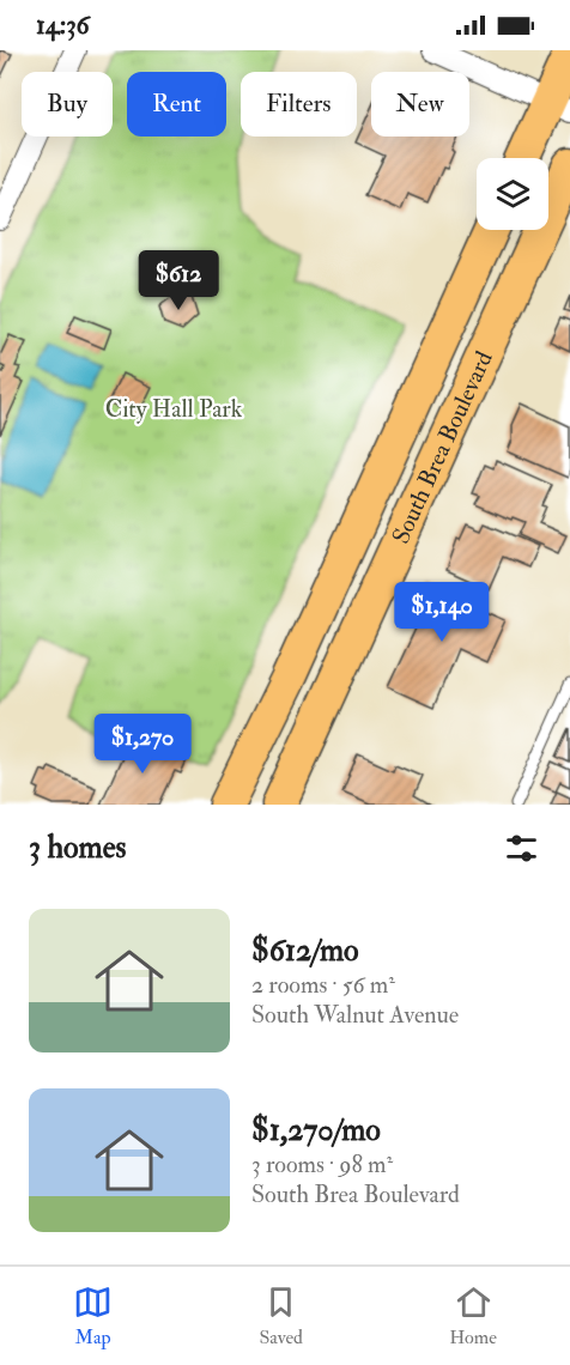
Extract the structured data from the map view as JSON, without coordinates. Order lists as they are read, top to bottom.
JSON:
{
  "streets": {
    "main road": ["South Brea Boulevard"]
  },
  "parks": ["City Hall Park"],
  "page": {
    "status": "14:36",
    "chip": [
      "Buy",
      "Rent",
      "Filters",
      "New"
    ],
    "price": ["$612", "$1,140", "$1,270"],
    "heading": "3 homes",
    "list": [
      {
        "name": "$612/mo",
        "note": "2 rooms · 56 m² · South Walnut Avenue"
      },
      {
        "name": "$1,270/mo",
        "note": "3 rooms · 98 m² · South Brea Boulevard"
      }
    ],
    "tabs": ["Map", "Saved", "Home"]
  }
}
